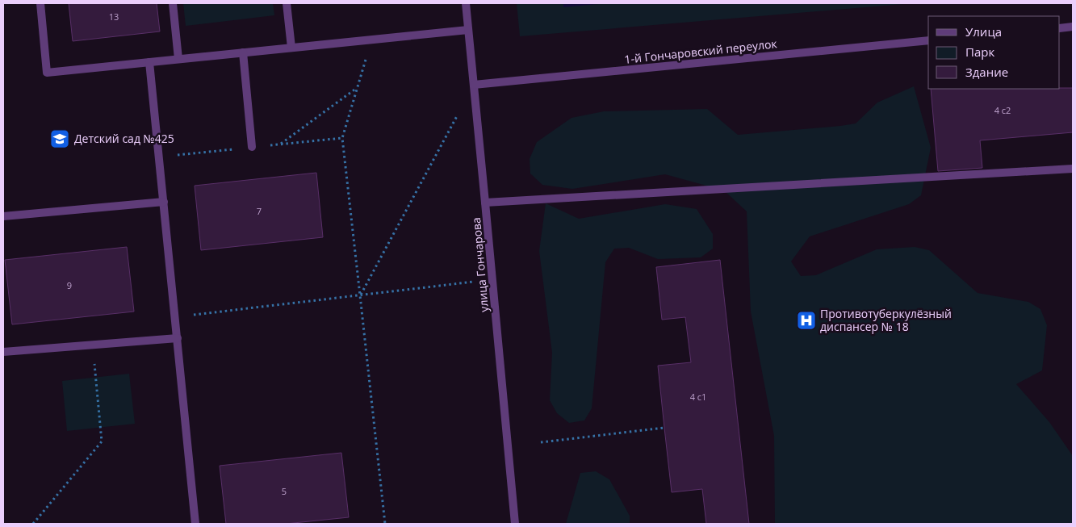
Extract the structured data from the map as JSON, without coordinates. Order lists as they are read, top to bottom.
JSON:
{
  "streets": {
    "street": ["1-й Гончаровский переулок", "улица Гончарова"]
  },
  "crossings": [
    ["1-й Гончаровский переулок", "улица Гончарова"]
  ],
  "places": {
    "school or university": ["Детский сад №425"],
    "hospital": ["Противотуберкулёзный диспансер № 18"]
  },
  "house_numbers": [
    "13",
    "4 с2",
    "7",
    "9",
    "4 с1",
    "5"
  ],
  "legend": ["Улица", "Парк", "Здание"]
}
